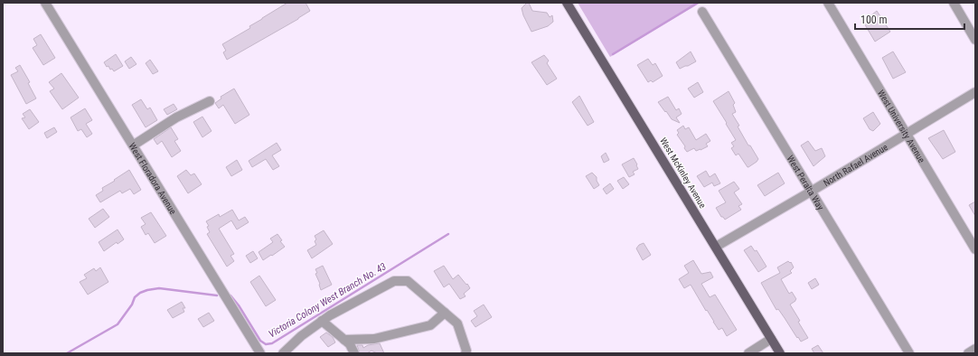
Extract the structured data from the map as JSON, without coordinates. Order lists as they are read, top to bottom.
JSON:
{
  "streets": {
    "main road": ["West McKinley Avenue"],
    "street": [
      "West University Avenue",
      "North Rafael Avenue",
      "West Floradora Avenue",
      "West Peralta Way"
    ]
  },
  "crossings": [
    ["West University Avenue", "North Rafael Avenue"],
    ["North Rafael Avenue", "West McKinley Avenue"],
    ["North Rafael Avenue", "West Peralta Way"]
  ],
  "water": ["Victoria Colony West Branch No. 43"],
  "scale_bar": "100 m"
}
